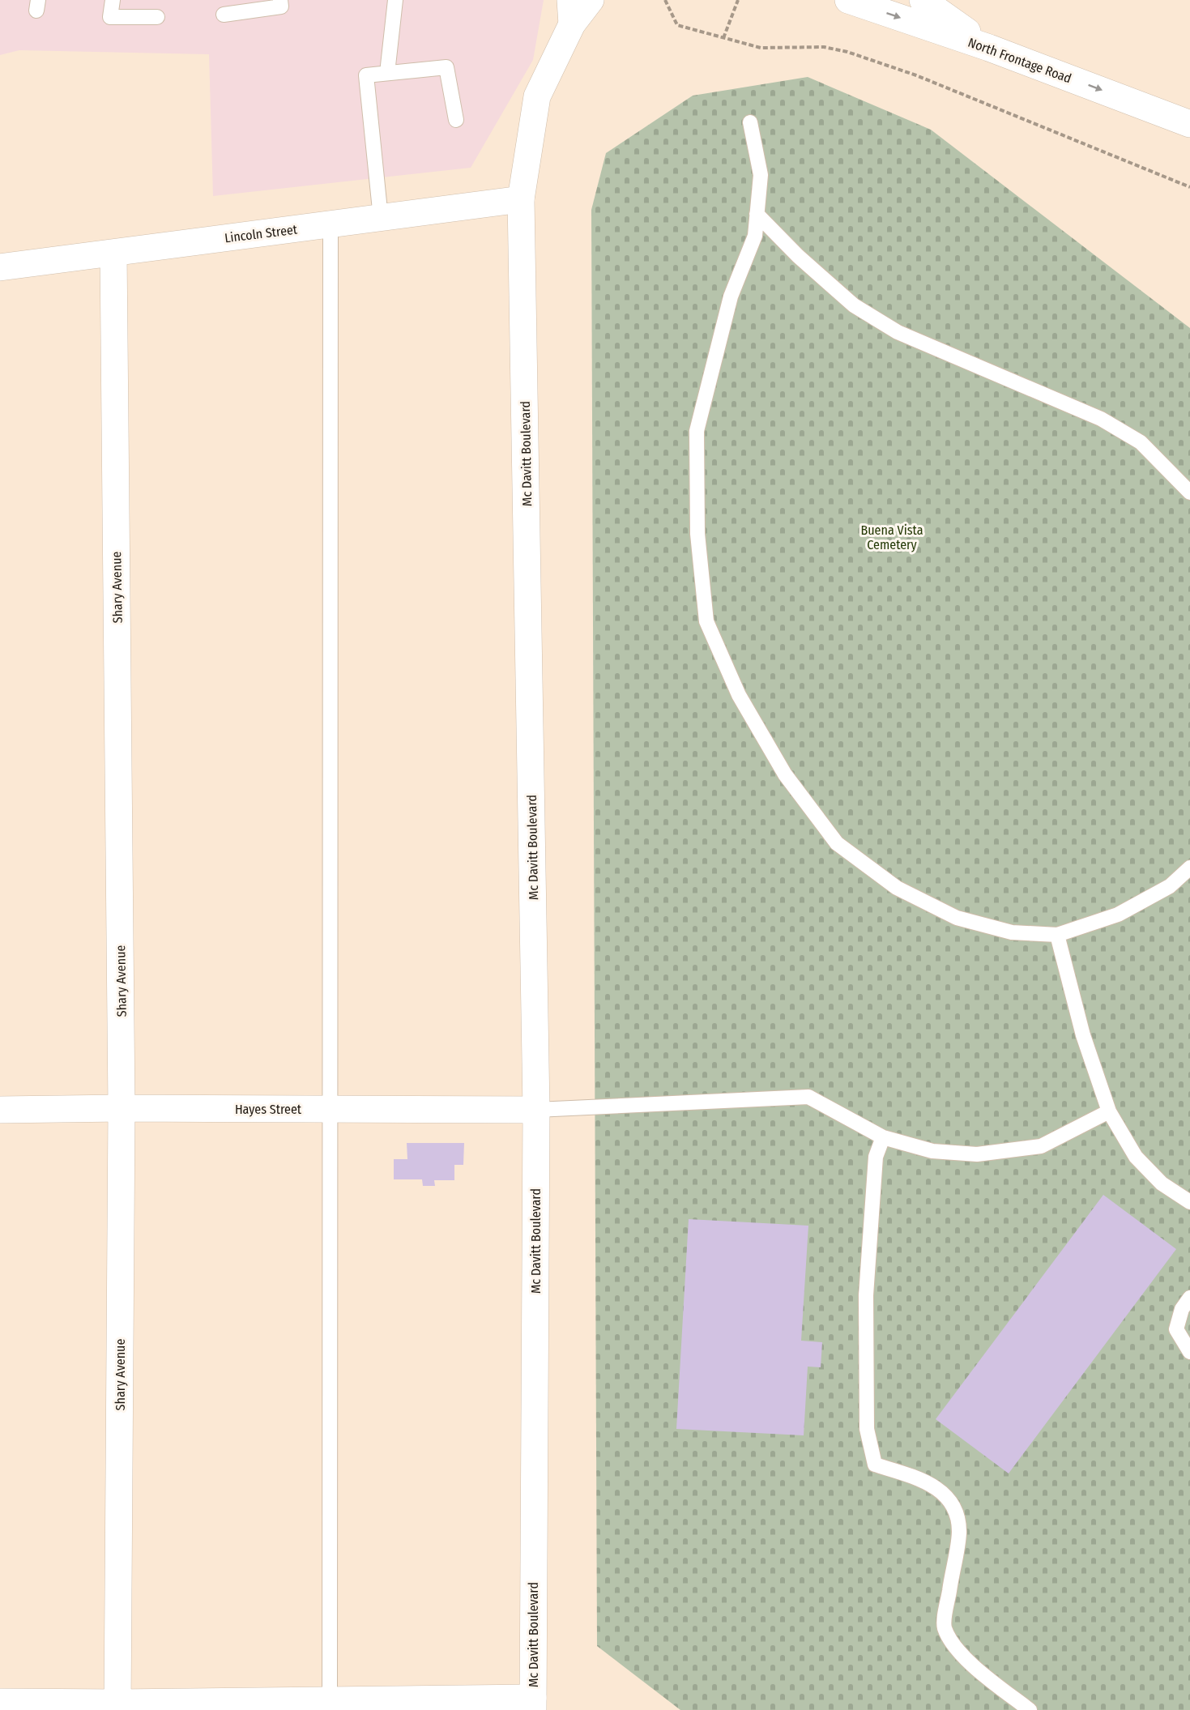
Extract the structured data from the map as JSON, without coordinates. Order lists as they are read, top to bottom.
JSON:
{
  "streets": {
    "street": [
      "North Frontage Road",
      "Lincoln Street",
      "Mc Davitt Boulevard",
      "Shary Avenue",
      "Hayes Street"
    ]
  },
  "crossings": [
    ["Lincoln Street", "Mc Davitt Boulevard"],
    ["Lincoln Street", "Shary Avenue"],
    ["Mc Davitt Boulevard", "Hayes Street"],
    ["Shary Avenue", "Hayes Street"]
  ],
  "one_way": ["North Frontage Road"],
  "parks": ["Buena Vista Cemetery"]
}
